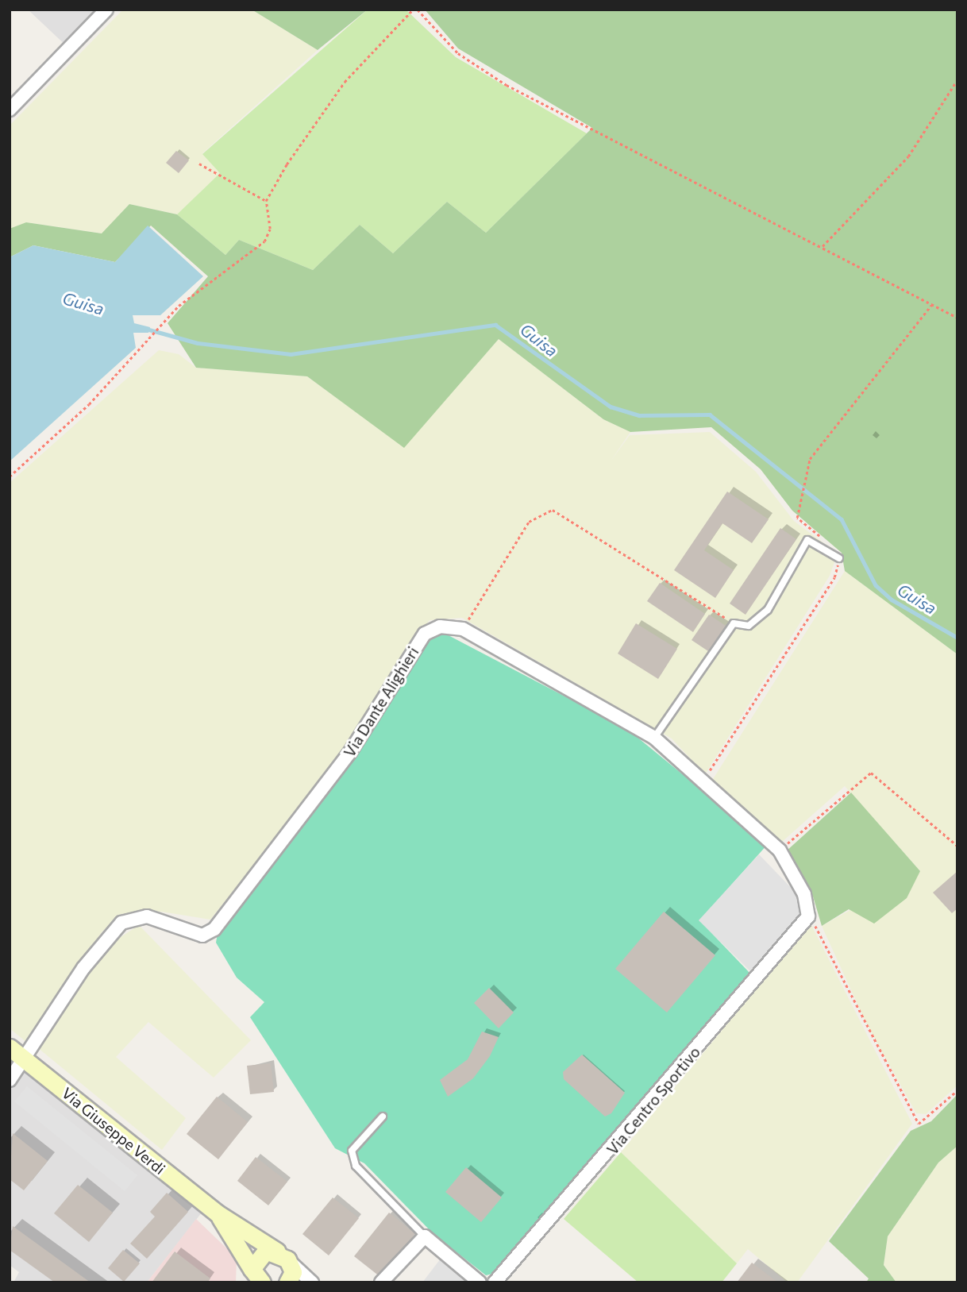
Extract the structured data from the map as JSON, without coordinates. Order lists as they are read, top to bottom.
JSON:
{
  "streets": {
    "street": ["Via Dante Alighieri", "Via Centro Sportivo", "Via Giuseppe Verdi"]
  },
  "crossings": [
    ["Via Dante Alighieri", "Via Centro Sportivo"],
    ["Via Dante Alighieri", "Via Giuseppe Verdi"]
  ],
  "water": ["Guisa"]
}
